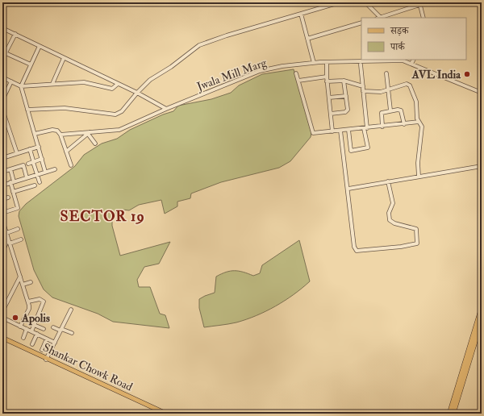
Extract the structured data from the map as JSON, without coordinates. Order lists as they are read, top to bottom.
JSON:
{
  "streets": {
    "main road": ["Shankar Chowk Road"],
    "street": ["Jwala Mill Marg"]
  },
  "districts": ["SECTOR 19"],
  "places": ["AVL India", "Apolis"],
  "legend": ["सड़क", "पार्क"]
}
